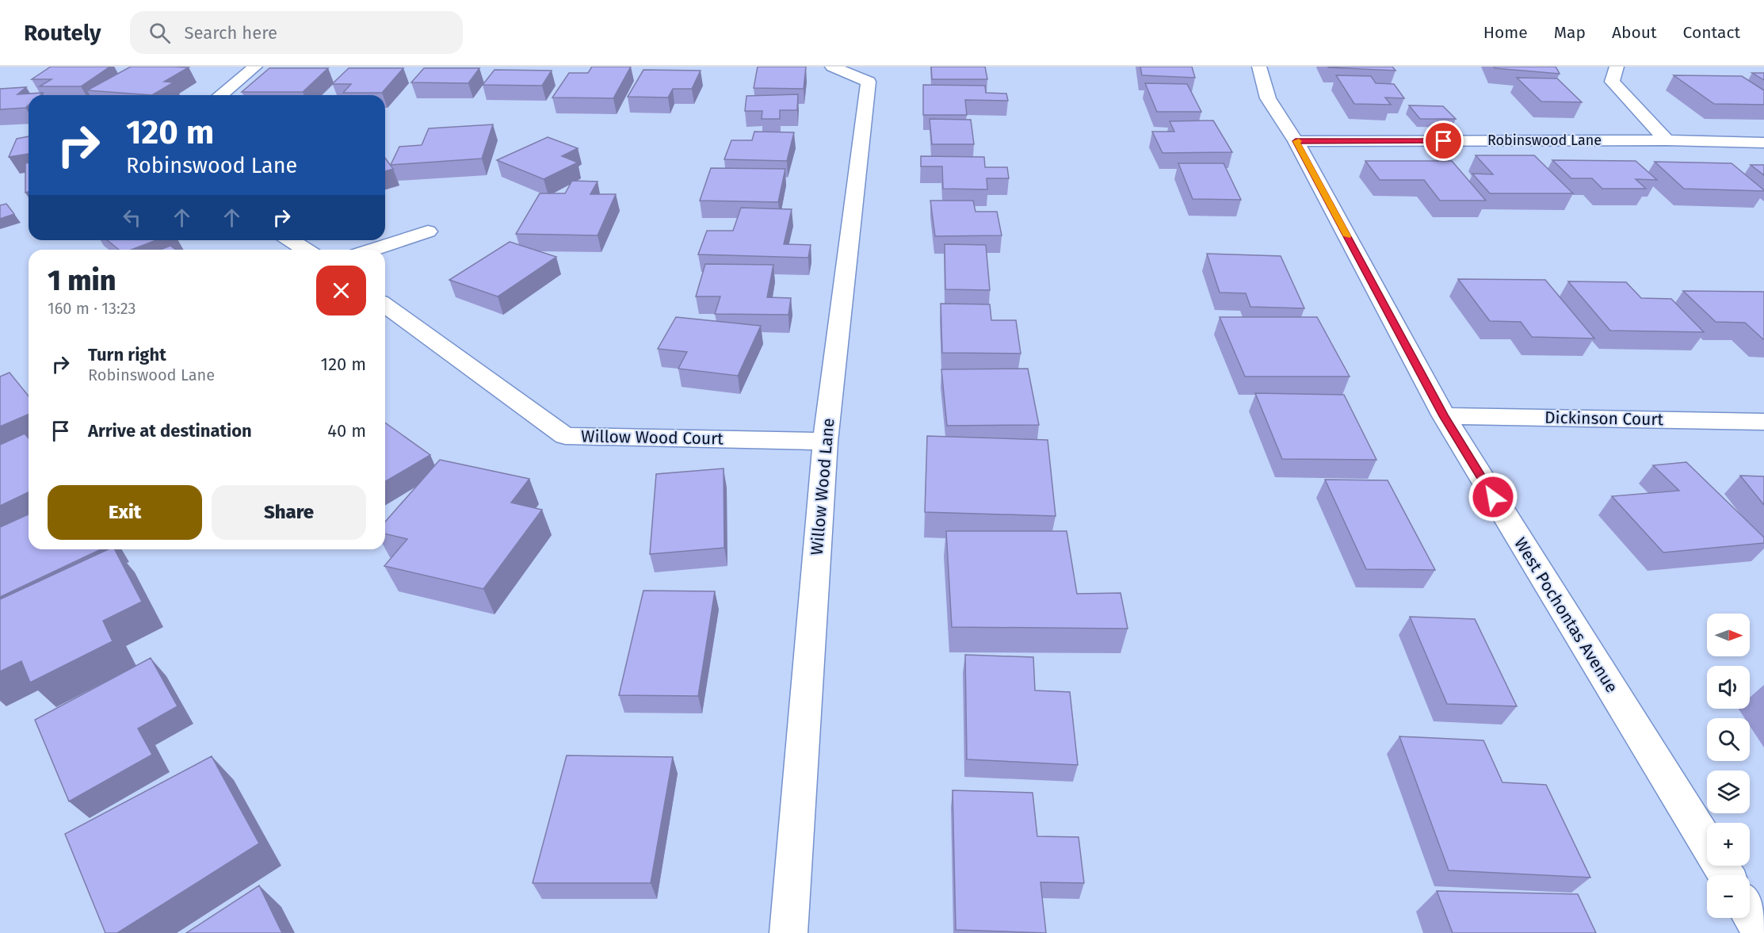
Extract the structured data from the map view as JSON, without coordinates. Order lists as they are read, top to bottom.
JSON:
{
  "streets": {
    "street": [
      "Robinswood Lane",
      "Dickinson Court",
      "Willow Wood Court",
      "Willow Wood Lane",
      "West Pochontas Avenue"
    ]
  },
  "crossings": [
    ["Robinswood Lane", "West Pochontas Avenue"],
    ["Dickinson Court", "West Pochontas Avenue"],
    ["Willow Wood Court", "Willow Wood Lane"]
  ],
  "north": "right",
  "page": {
    "header": "Routely",
    "search": "Search here",
    "nav": [
      "Home",
      "Map",
      "About",
      "Contact"
    ],
    "turn": ["120 m", "Robinswood Lane"],
    "heading": ["1 min", "160 m · 13:23"],
    "list": [
      {
        "name": "Turn right",
        "note": "Robinswood Lane",
        "value": "120 m"
      },
      {
        "name": "Arrive at destination",
        "value": "40 m"
      }
    ],
    "buttons": ["Exit", "Share"],
    "map_buttons": ["+", "−"]
  }
}
